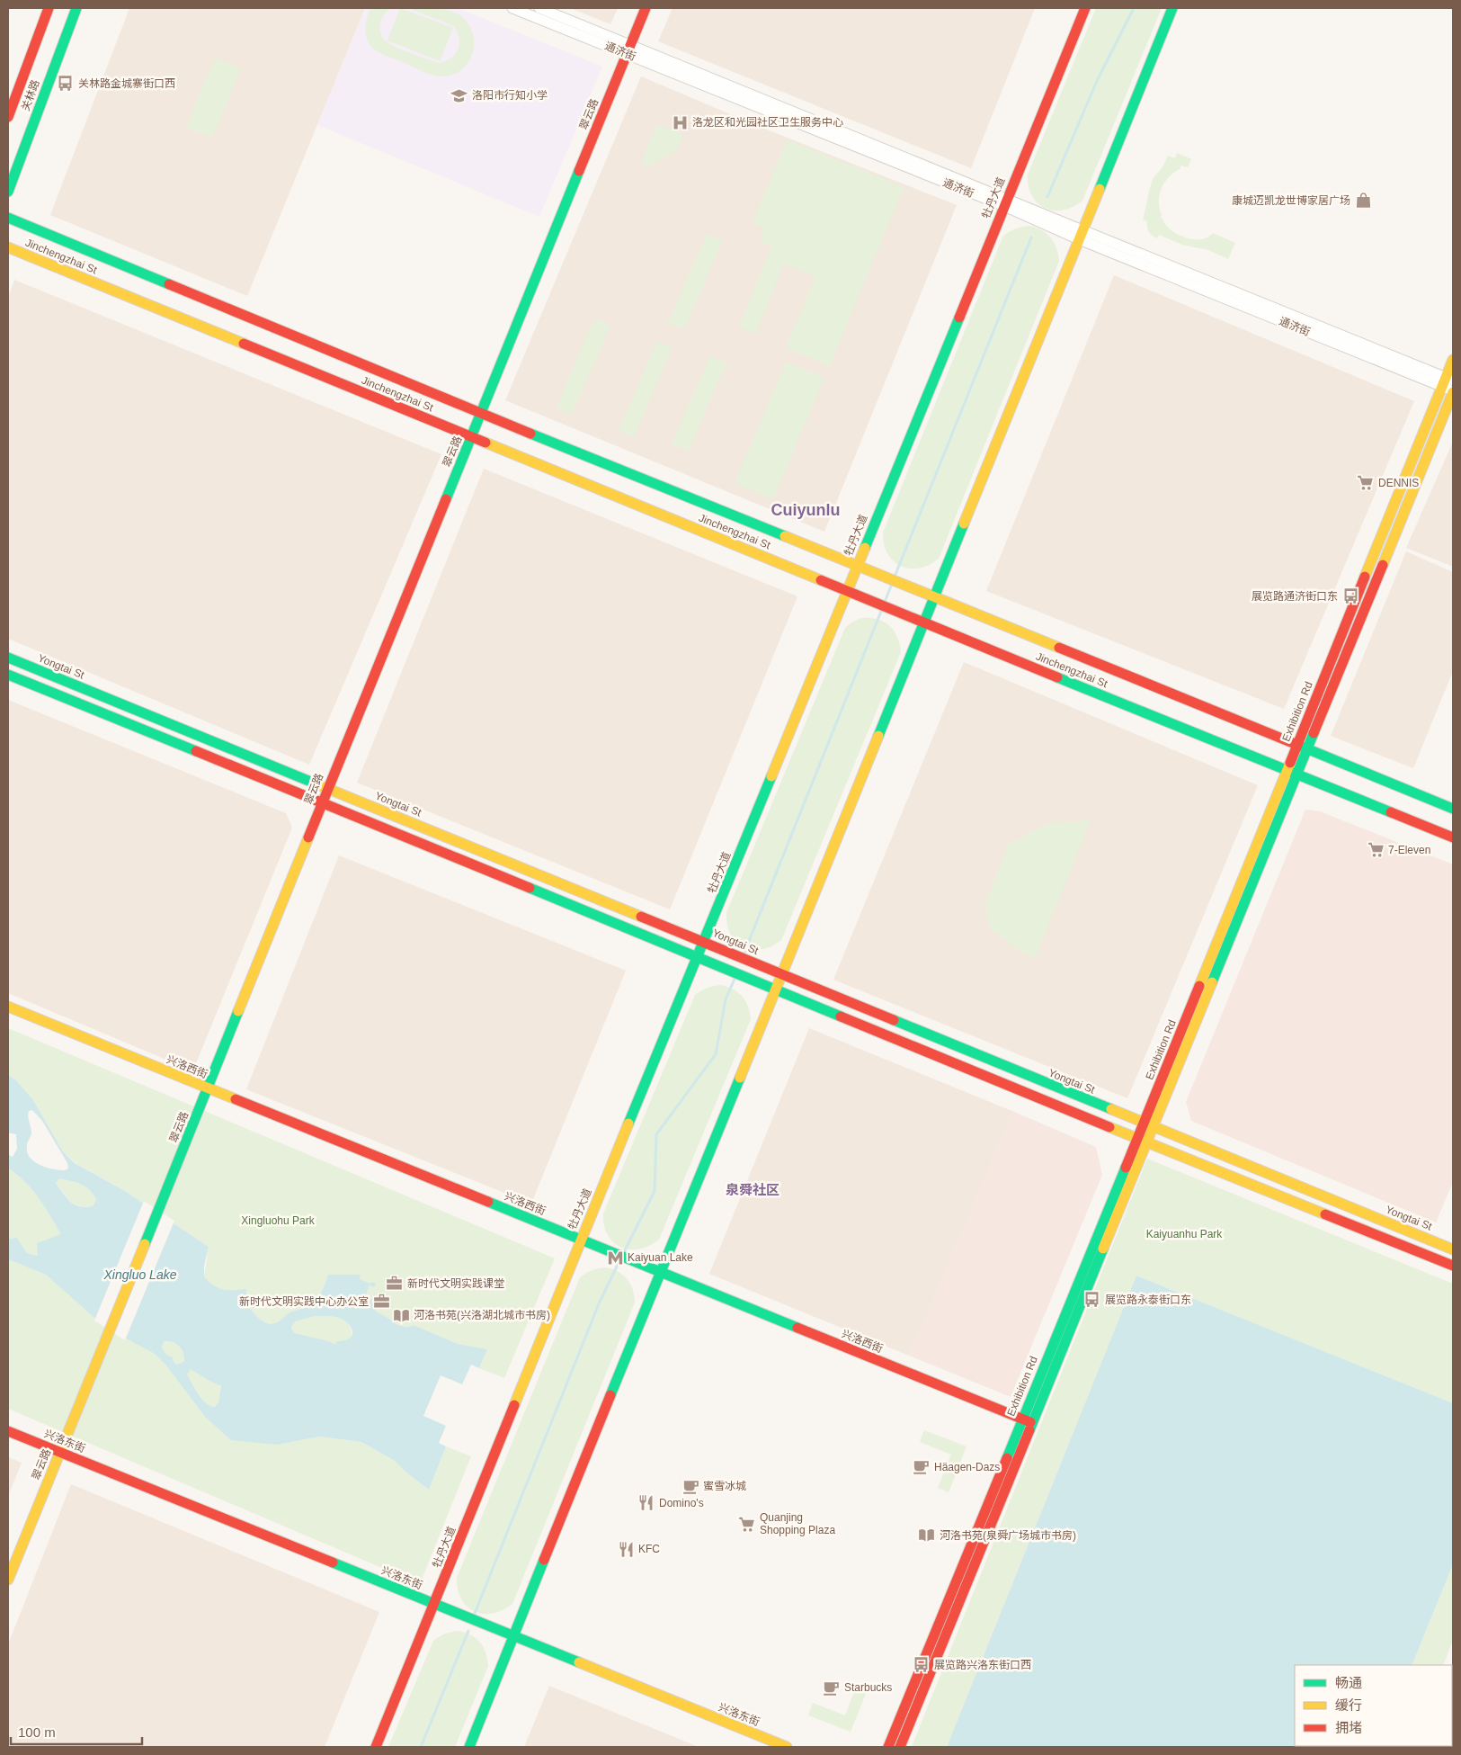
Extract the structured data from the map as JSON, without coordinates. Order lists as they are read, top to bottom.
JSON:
{
  "streets": {
    "main road": [
      "关林路",
      "翠云路",
      "牡丹大道",
      "Jinchengzhai St",
      "Yongtai St",
      "Exhibition Rd",
      "兴洛西街",
      "兴洛东街"
    ],
    "street": ["通济街"]
  },
  "crossings": [
    ["通济街", "翠云路"],
    ["通济街", "牡丹大道"],
    ["通济街", "Exhibition Rd"],
    ["翠云路", "Jinchengzhai St"],
    ["翠云路", "Yongtai St"],
    ["翠云路", "兴洛西街"],
    ["翠云路", "兴洛东街"],
    ["牡丹大道", "Jinchengzhai St"],
    ["牡丹大道", "Yongtai St"],
    ["牡丹大道", "兴洛西街"],
    ["牡丹大道", "兴洛东街"],
    ["Jinchengzhai St", "Exhibition Rd"],
    ["Yongtai St", "Exhibition Rd"],
    ["Exhibition Rd", "兴洛西街"]
  ],
  "districts": ["Cuiyunlu", "泉舜社区"],
  "water": ["Xingluo Lake"],
  "parks": ["Xingluohu Park", "Kaiyuanhu Park"],
  "places": {
    "bus stop": [
      "关林路金城寨街口西",
      "展览路通济街口东",
      "展览路永泰街口东",
      "展览路兴洛东街口西"
    ],
    "school or university": ["洛阳市行知小学"],
    "hospital": ["洛龙区和光园社区卫生服务中心"],
    "shop": ["康城迈凯龙世博家居广场"],
    "supermarket": ["DENNIS", "7-Eleven", "Quanjing Shopping Plaza"],
    "metro station": ["Kaiyuan Lake"],
    "office": ["新时代文明实践课堂", "新时代文明实践中心办公室"],
    "library": ["河洛书苑(兴洛湖北城市书房)", "河洛书苑(泉舜广场城市书房)"],
    "cafe": ["Häagen-Dazs", "蜜雪冰城", "Starbucks"],
    "restaurant": ["Domino's", "KFC"]
  },
  "legend": ["畅通", "缓行", "拥堵"],
  "scale_bar": "100 m"
}
